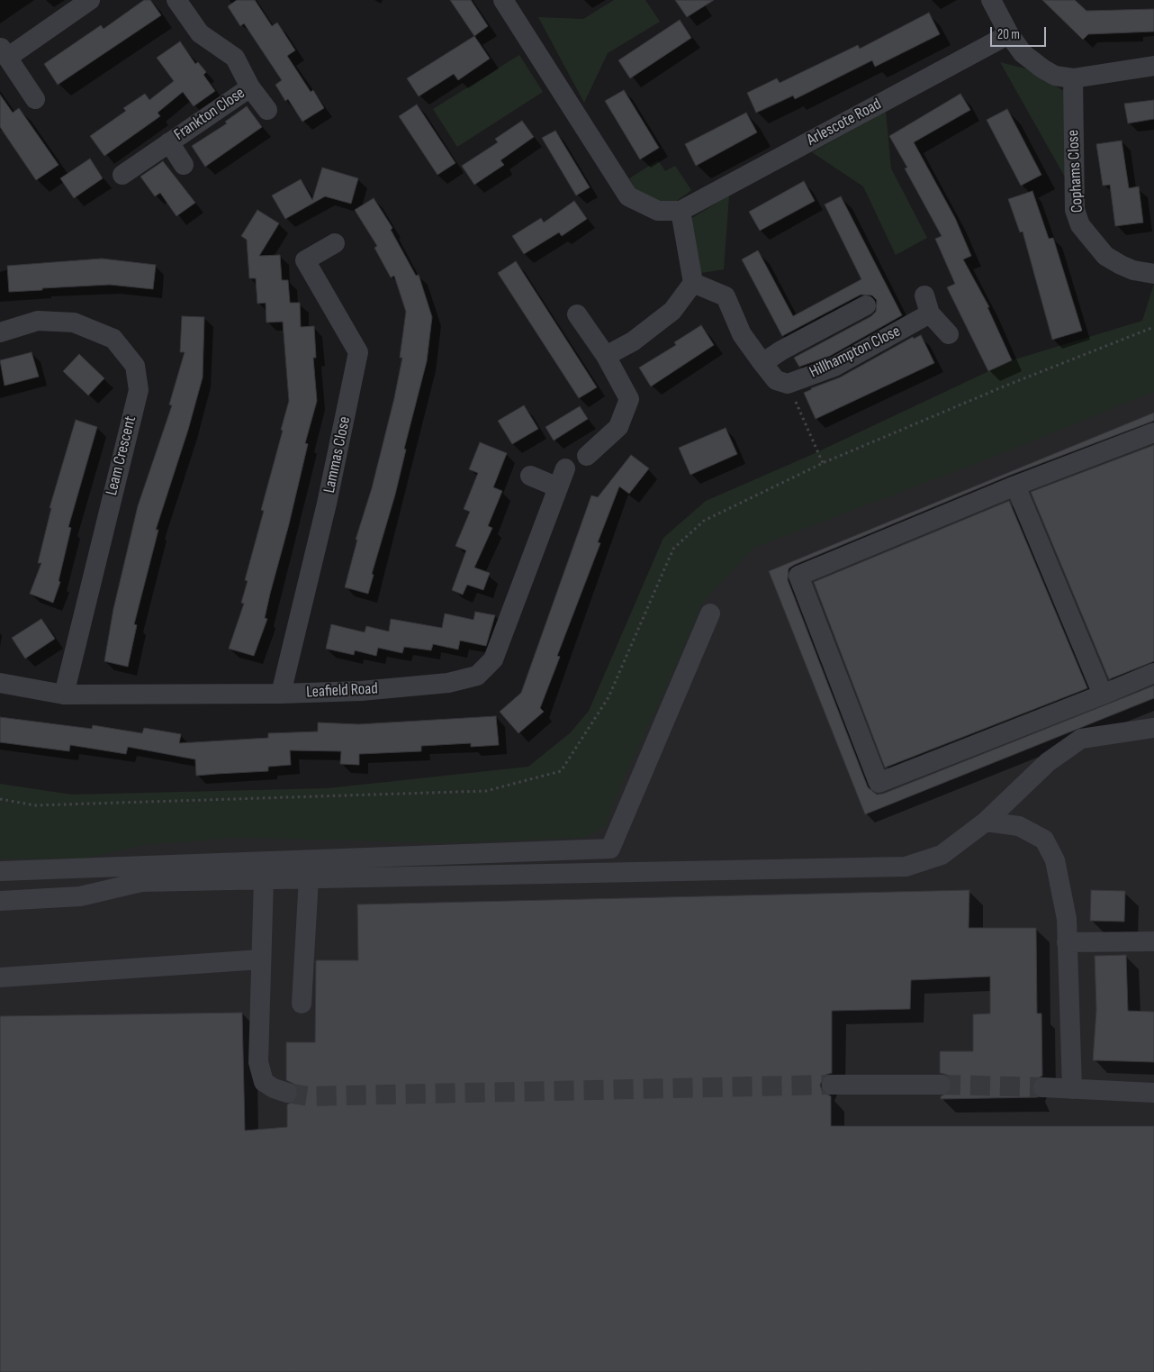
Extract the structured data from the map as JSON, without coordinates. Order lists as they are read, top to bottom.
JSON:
{
  "streets": {
    "street": [
      "Frankton Close",
      "Arlescote Road",
      "Cophams Close",
      "Hillhampton Close",
      "Lammas Close",
      "Leam Crescent",
      "Leafield Road"
    ]
  },
  "crossings": [
    ["Lammas Close", "Leafield Road"],
    ["Leam Crescent", "Leafield Road"]
  ],
  "scale_bar": "20 m"
}
